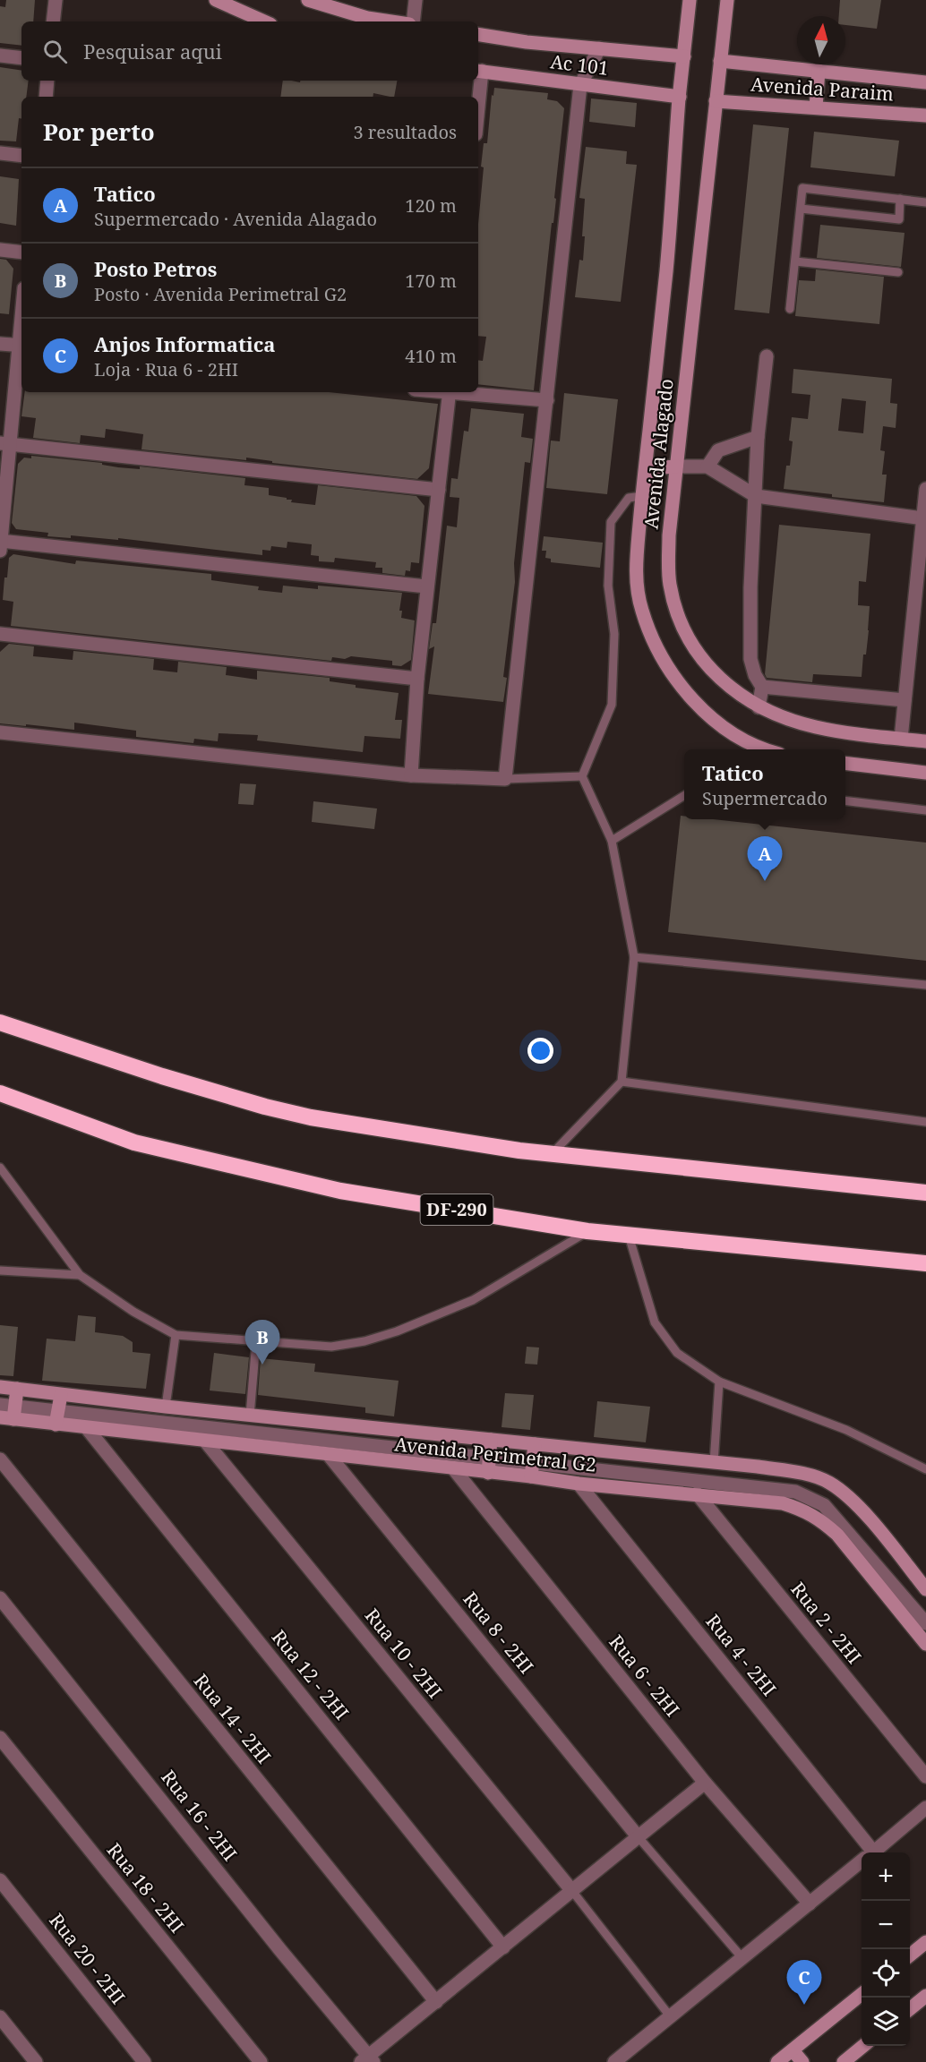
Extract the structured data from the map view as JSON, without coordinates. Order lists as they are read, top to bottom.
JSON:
{
  "streets": {
    "highway": ["DF-290"],
    "street": [
      "Ac 101",
      "Avenida Paraim",
      "Avenida Alagado",
      "Avenida Perimetral G2",
      "Rua 2 - 2HI",
      "Rua 8 - 2HI",
      "Rua 10 - 2HI",
      "Rua 4 - 2HI",
      "Rua 12 - 2HI",
      "Rua 6 - 2HI",
      "Rua 14 - 2HI",
      "Rua 16 - 2HI",
      "Rua 18 - 2HI",
      "Rua 20 - 2HI"
    ]
  },
  "crossings": [
    ["Ac 101", "Avenida Alagado"],
    ["Avenida Paraim", "Avenida Alagado"],
    ["Avenida Perimetral G2", "Rua 2 - 2HI"],
    ["Avenida Perimetral G2", "Rua 8 - 2HI"],
    ["Avenida Perimetral G2", "Rua 10 - 2HI"],
    ["Avenida Perimetral G2", "Rua 4 - 2HI"],
    ["Avenida Perimetral G2", "Rua 12 - 2HI"],
    ["Avenida Perimetral G2", "Rua 6 - 2HI"]
  ],
  "north": "top",
  "page": {
    "search": "Pesquisar aqui",
    "heading": ["Por perto", "3 resultados"],
    "list": [
      {
        "mark": "A",
        "name": "Tatico",
        "note": "Supermercado · Avenida Alagado",
        "value": "120 m"
      },
      {
        "mark": "B",
        "name": "Posto Petros",
        "note": "Posto · Avenida Perimetral G2",
        "value": "170 m"
      },
      {
        "mark": "C",
        "name": "Anjos Informatica",
        "note": "Loja · Rua 6 - 2HI",
        "value": "410 m"
      }
    ],
    "popup": ["Tatico", "Supermercado"],
    "pins": ["A", "B", "C"],
    "map_buttons": ["+", "−"]
  }
}
